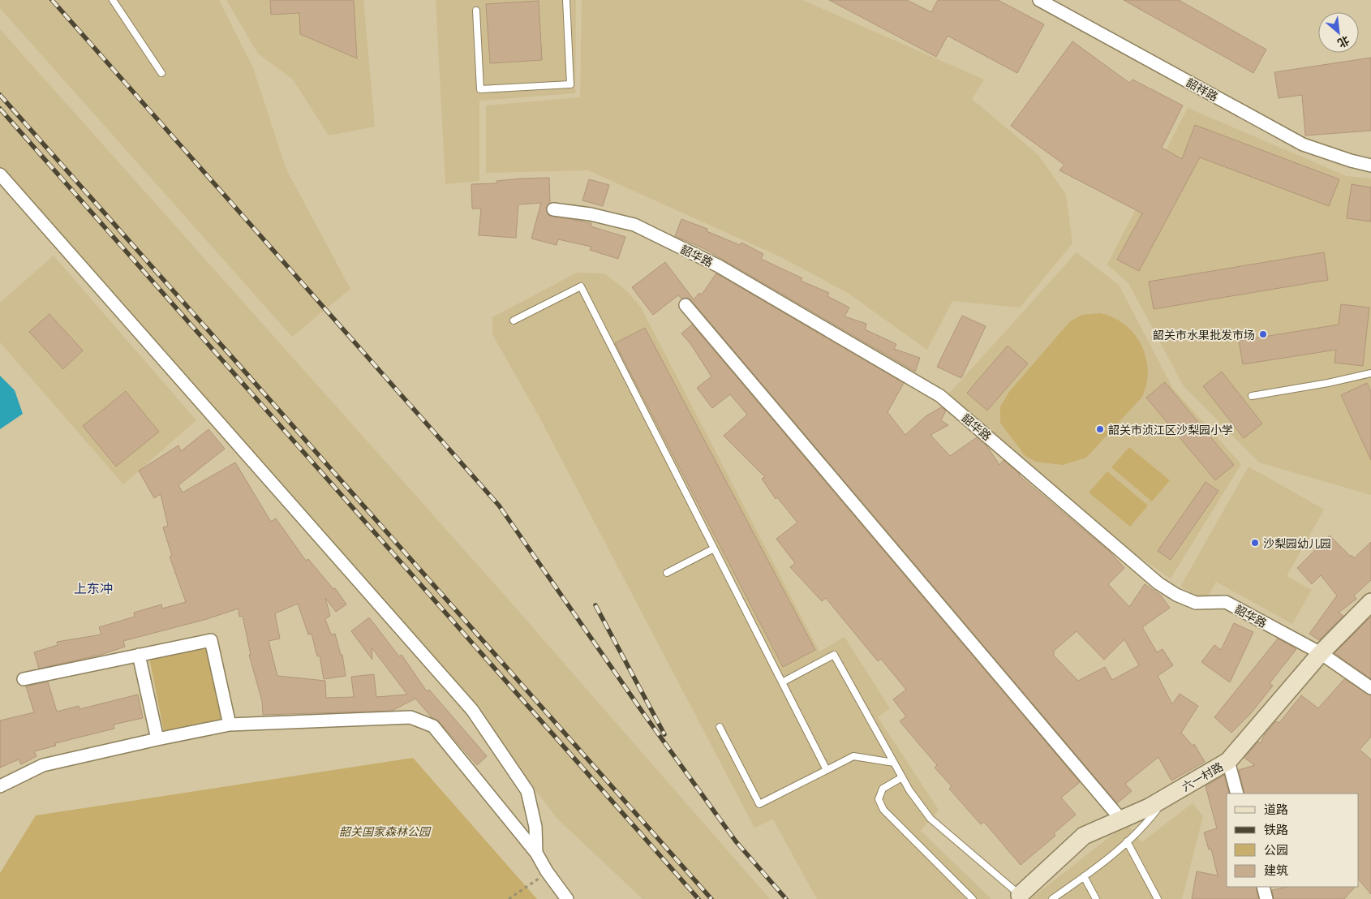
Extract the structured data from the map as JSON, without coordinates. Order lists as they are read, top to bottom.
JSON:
{
  "streets": {
    "street": ["韶祥路", "韶华路", "六一村路"]
  },
  "crossings": [
    ["韶华路", "六一村路"]
  ],
  "districts": ["上东冲"],
  "parks": ["韶关国家森林公园"],
  "places": ["韶关市水果批发市场", "韶关市浈江区沙梨园小学", "沙梨园幼儿园"],
  "legend": [
    "道路",
    "铁路",
    "公园",
    "建筑"
  ],
  "north": "bottom right"
}
